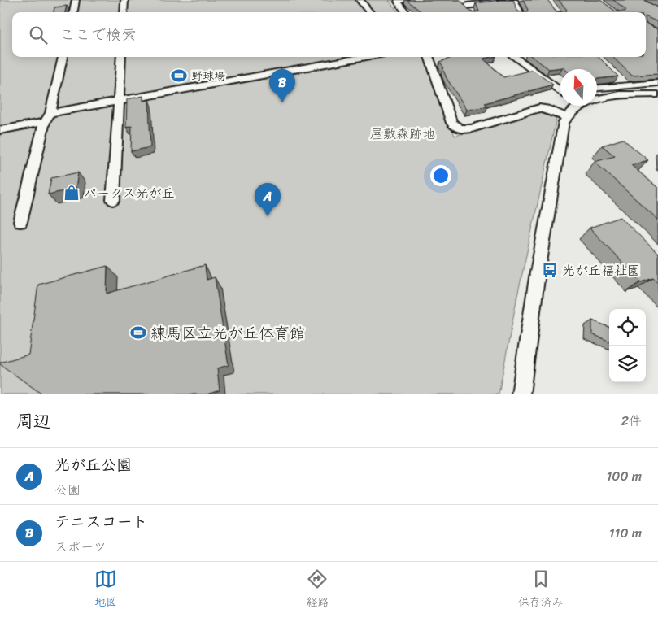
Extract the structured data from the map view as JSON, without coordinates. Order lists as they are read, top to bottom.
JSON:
{
  "parks": ["屋敷森跡地"],
  "places": {
    "sports": ["野球場", "練馬区立光が丘体育館"],
    "shop": ["パークス光が丘"],
    "bus stop": ["光が丘福祉園"]
  },
  "north": "top",
  "page": {
    "search": "ここで検索",
    "pins": ["B", "A"],
    "heading": ["周辺", "2件"],
    "list": [
      {
        "mark": "A",
        "name": "光が丘公園",
        "note": "公園",
        "value": "100 m"
      },
      {
        "mark": "B",
        "name": "テニスコート",
        "note": "スポーツ",
        "value": "110 m"
      }
    ],
    "nav": ["地図", "経路", "保存済み"]
  }
}
